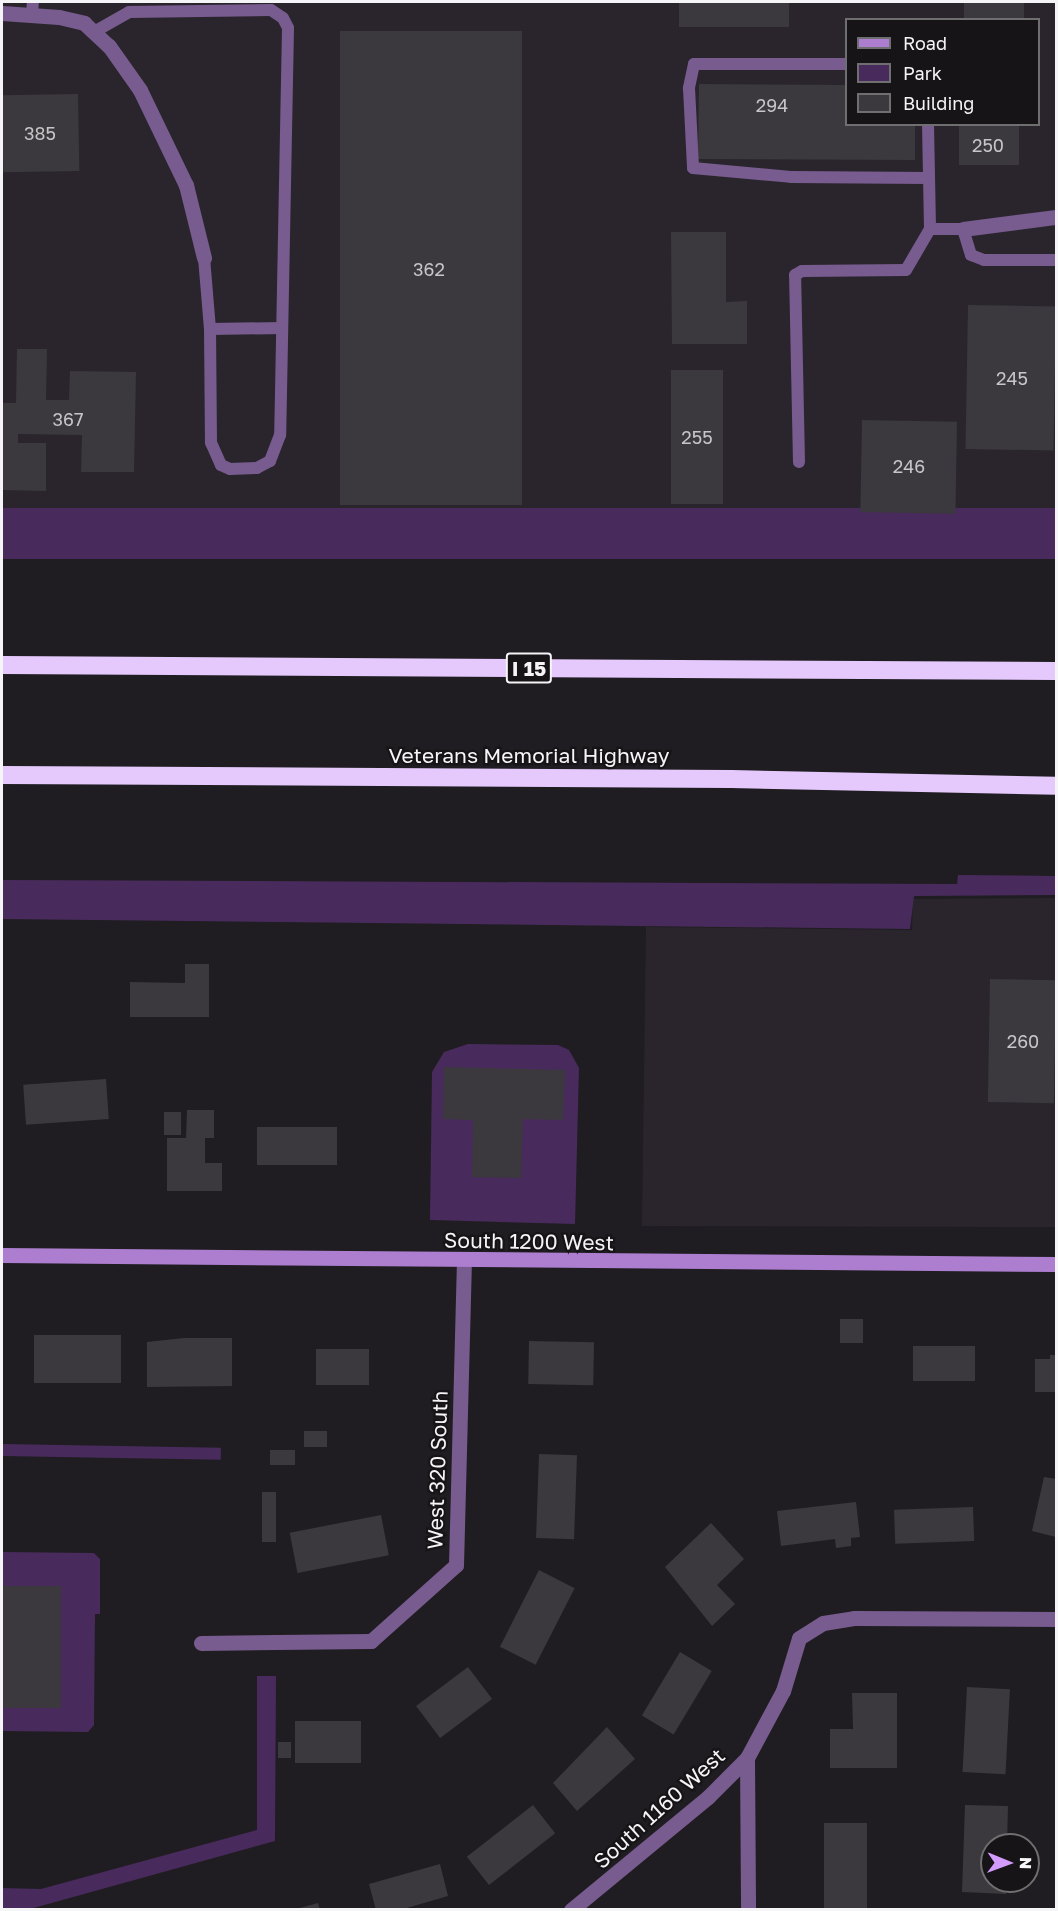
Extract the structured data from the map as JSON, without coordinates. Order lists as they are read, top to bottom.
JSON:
{
  "streets": {
    "highway": ["I 15", "Veterans Memorial Highway"],
    "main road": ["South 1200 West"],
    "street": ["West 320 South", "South 1160 West"]
  },
  "crossings": [
    ["South 1200 West", "West 320 South"]
  ],
  "house_numbers": [
    "294",
    "385",
    "250",
    "362",
    "245",
    "367",
    "255",
    "246",
    "260"
  ],
  "legend": ["Road", "Park", "Building"],
  "north": "right"
}
